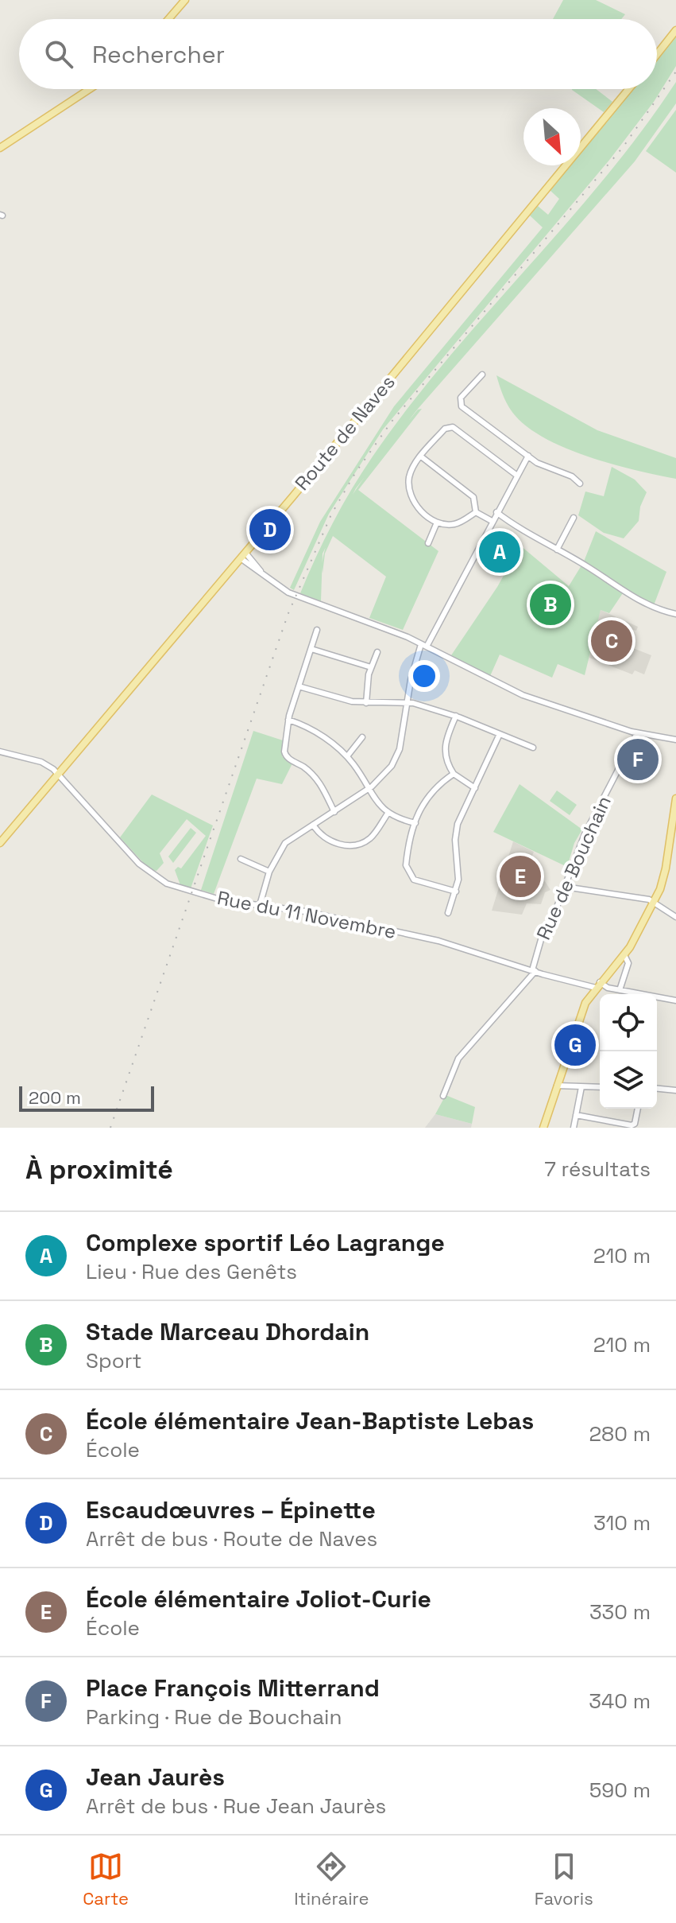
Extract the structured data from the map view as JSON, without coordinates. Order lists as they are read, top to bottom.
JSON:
{
  "streets": {
    "main road": ["Route de Naves"],
    "street": ["Rue de Bouchain", "Rue du 11 Novembre"]
  },
  "crossings": [
    ["Route de Naves", "Rue du 11 Novembre"],
    ["Rue de Bouchain", "Rue du 11 Novembre"]
  ],
  "scale_bar": "200 m",
  "north": "bottom right",
  "page": {
    "search": "Rechercher",
    "pins": [
      "D",
      "A",
      "B",
      "C",
      "F",
      "E",
      "G"
    ],
    "scale": "200 m",
    "heading": ["À proximité", "7 résultats"],
    "list": [
      {
        "mark": "A",
        "name": "Complexe sportif Léo Lagrange",
        "note": "Lieu · Rue des Genêts",
        "value": "210 m"
      },
      {
        "mark": "B",
        "name": "Stade Marceau Dhordain",
        "note": "Sport",
        "value": "210 m"
      },
      {
        "mark": "C",
        "name": "École élémentaire Jean-Baptiste Lebas",
        "note": "École",
        "value": "280 m"
      },
      {
        "mark": "D",
        "name": "Escaudœuvres – Épinette",
        "note": "Arrêt de bus · Route de Naves",
        "value": "310 m"
      },
      {
        "mark": "E",
        "name": "École élémentaire Joliot-Curie",
        "note": "École",
        "value": "330 m"
      },
      {
        "mark": "F",
        "name": "Place François Mitterrand",
        "note": "Parking · Rue de Bouchain",
        "value": "340 m"
      },
      {
        "mark": "G",
        "name": "Jean Jaurès",
        "note": "Arrêt de bus · Rue Jean Jaurès",
        "value": "590 m"
      }
    ],
    "nav": ["Carte", "Itinéraire", "Favoris"]
  }
}
